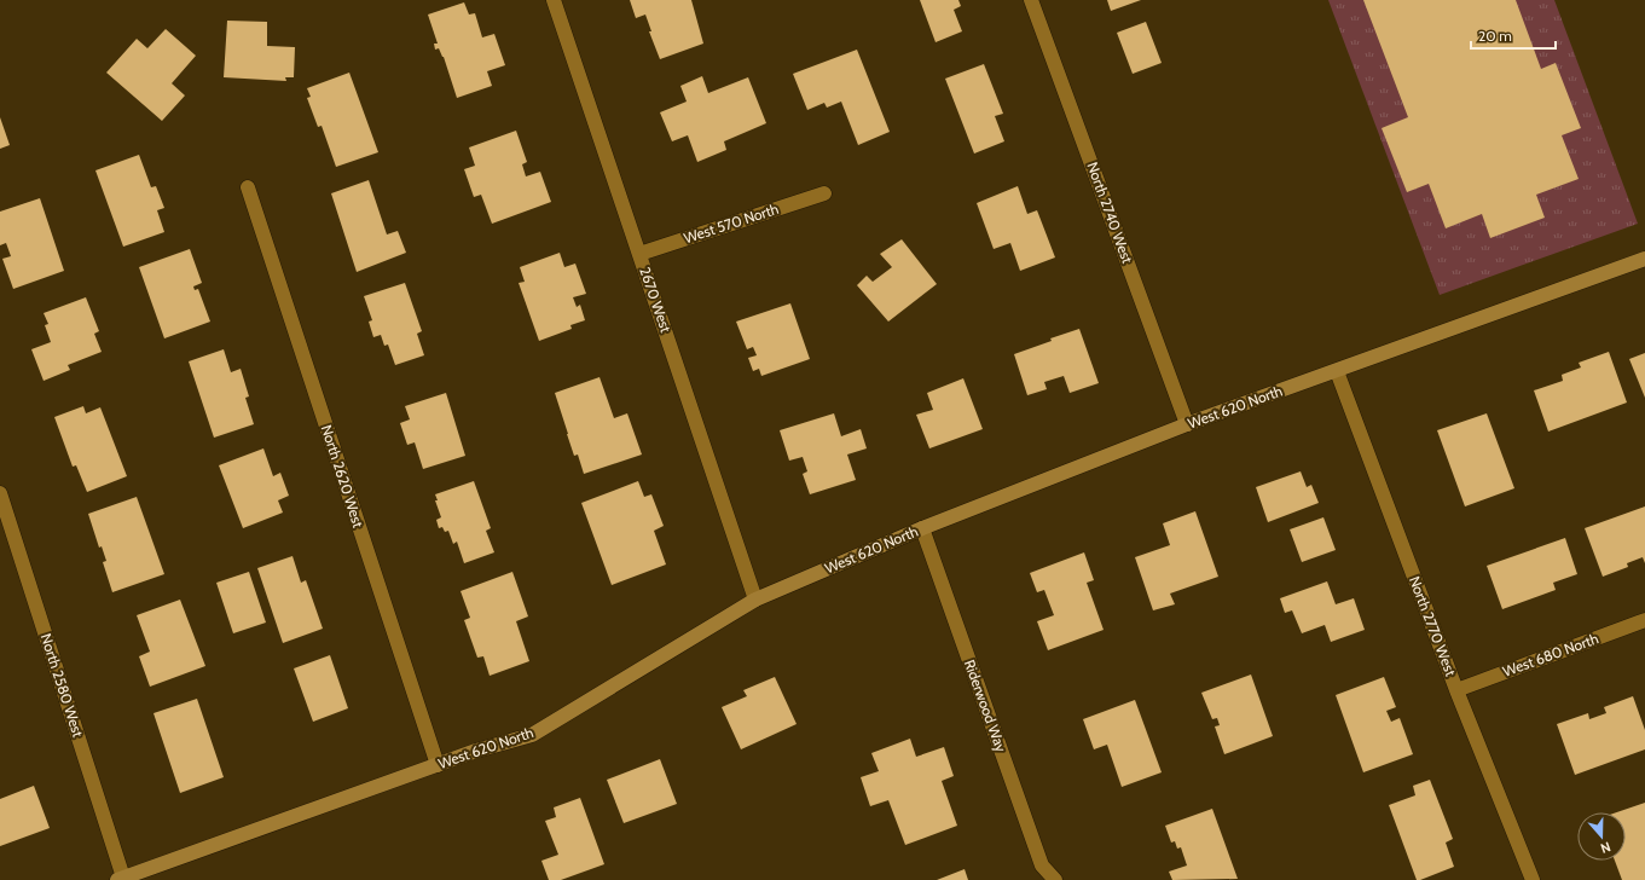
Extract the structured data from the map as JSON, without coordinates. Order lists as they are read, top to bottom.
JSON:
{
  "streets": {
    "street": [
      "North 2740 West",
      "West 570 North",
      "2670 West",
      "West 620 North",
      "North 2620 West",
      "North 2770 West",
      "West 680 North",
      "North 2580 West",
      "Riderwood Way"
    ]
  },
  "crossings": [
    ["North 2740 West", "West 620 North"],
    ["West 570 North", "2670 West"],
    ["2670 West", "West 620 North"],
    ["West 620 North", "North 2620 West"],
    ["West 620 North", "North 2770 West"],
    ["West 620 North", "North 2580 West"],
    ["West 620 North", "Riderwood Way"],
    ["North 2770 West", "West 680 North"]
  ],
  "scale_bar": "20 m",
  "north": "bottom"
}
